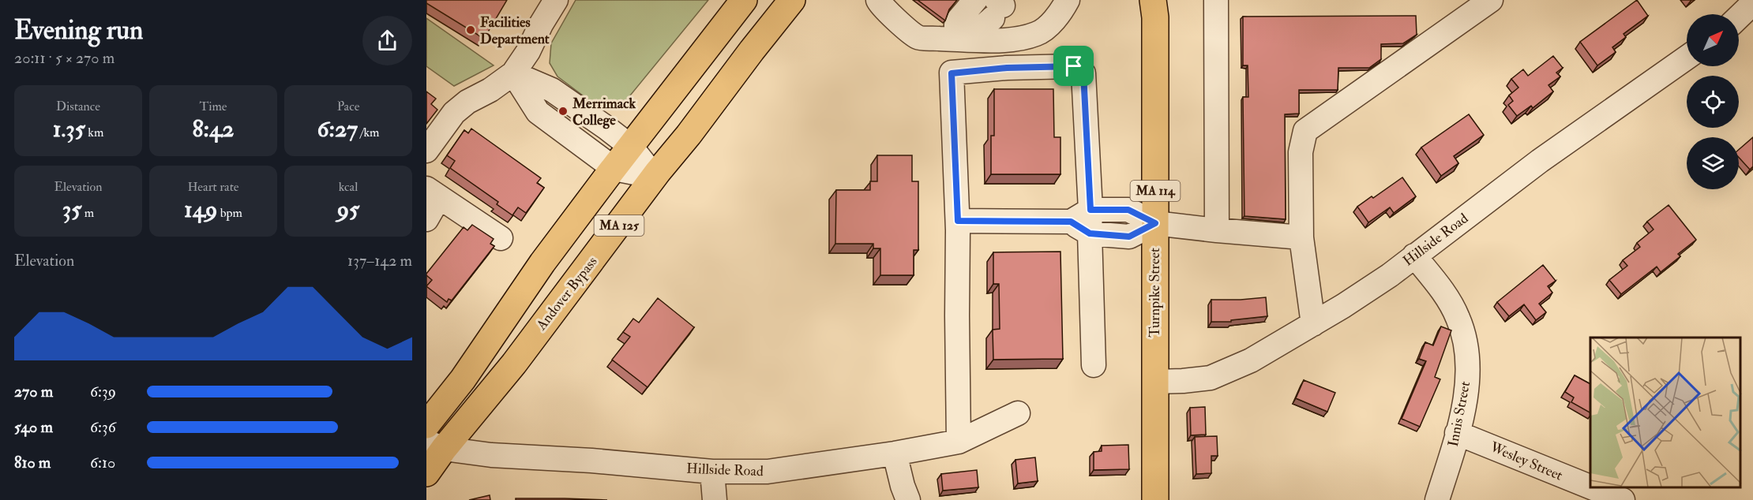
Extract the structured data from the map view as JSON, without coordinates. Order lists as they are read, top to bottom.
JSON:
{
  "streets": {
    "main road": [
      "MA 114",
      "MA 125",
      "Turnpike Street",
      "Andover Bypass"
    ],
    "street": ["Hillside Road", "Innis Street", "Wesley Street"]
  },
  "crossings": [
    ["Hillside Road", "Turnpike Street"],
    ["Hillside Road", "Andover Bypass"],
    ["Hillside Road", "Innis Street"],
    ["Innis Street", "Wesley Street"]
  ],
  "places": ["Facilities Department", "Merrimack College"],
  "north": "top right",
  "page": {
    "heading": ["Evening run", "20:11 · 5 × 270 m"],
    "stats": [
      ["Distance", "1.35 km"],
      ["Time", "8:42"],
      ["Pace", "6:27 /km"],
      ["Elevation", "35 m"],
      ["Heart rate", "149 bpm"],
      ["kcal", "95"]
    ],
    "chart": ["Elevation", "137–142 m"],
    "list": [
      {
        "name": "270 m",
        "note": "6:39"
      },
      {
        "name": "540 m",
        "note": "6:36"
      },
      {
        "name": "810 m",
        "note": "6:10"
      }
    ]
  }
}
